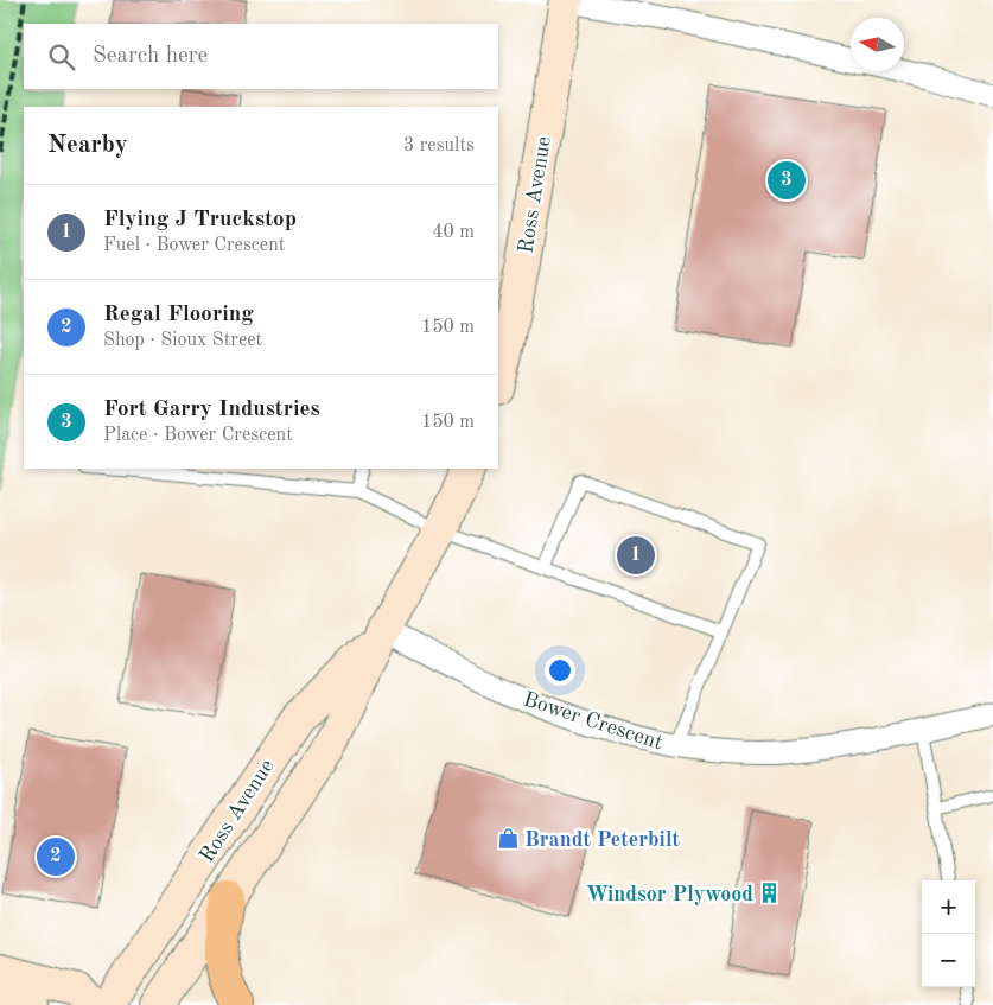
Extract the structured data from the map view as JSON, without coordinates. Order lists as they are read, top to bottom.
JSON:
{
  "streets": {
    "main road": ["Ross Avenue"],
    "street": ["Bower Crescent"]
  },
  "crossings": [
    ["Ross Avenue", "Bower Crescent"]
  ],
  "places": {
    "shop": ["Brandt Peterbilt"],
    "building": ["Windsor Plywood"]
  },
  "north": "left",
  "page": {
    "search": "Search here",
    "heading": ["Nearby", "3 results"],
    "pins": ["3", "1", "2"],
    "list": [
      {
        "mark": "1",
        "name": "Flying J Truckstop",
        "note": "Fuel · Bower Crescent",
        "value": "40 m"
      },
      {
        "mark": "2",
        "name": "Regal Flooring",
        "note": "Shop · Sioux Street",
        "value": "150 m"
      },
      {
        "mark": "3",
        "name": "Fort Garry Industries",
        "note": "Place · Bower Crescent",
        "value": "150 m"
      }
    ],
    "map_buttons": ["+", "−"]
  }
}
